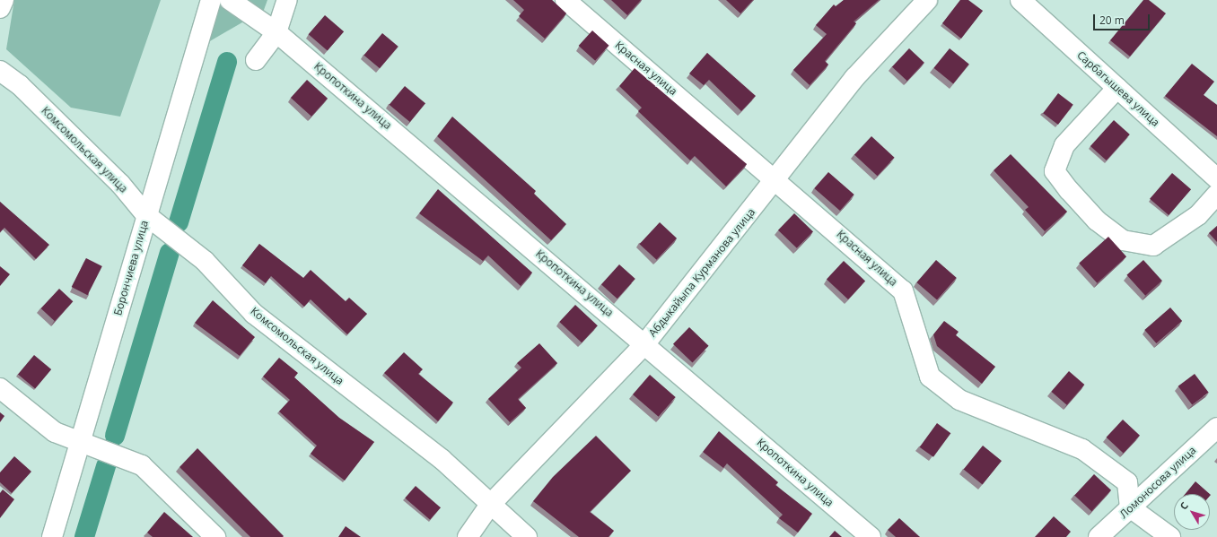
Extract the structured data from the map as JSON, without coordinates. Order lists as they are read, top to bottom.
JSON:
{
  "streets": {
    "street": [
      "Красная улица",
      "Сарбагышева улица",
      "Кропоткина улица",
      "Комсомольская улица",
      "Борончиева улица",
      "Абдыкайыпа Курманова улица",
      "Ломоносова улица"
    ]
  },
  "crossings": [
    ["Красная улица", "Абдыкайыпа Курманова улица"],
    ["Красная улица", "Ломоносова улица"],
    ["Кропоткина улица", "Абдыкайыпа Курманова улица"],
    ["Комсомольская улица", "Борончиева улица"],
    ["Комсомольская улица", "Абдыкайыпа Курманова улица"]
  ],
  "scale_bar": "20 m",
  "north": "top left"
}
